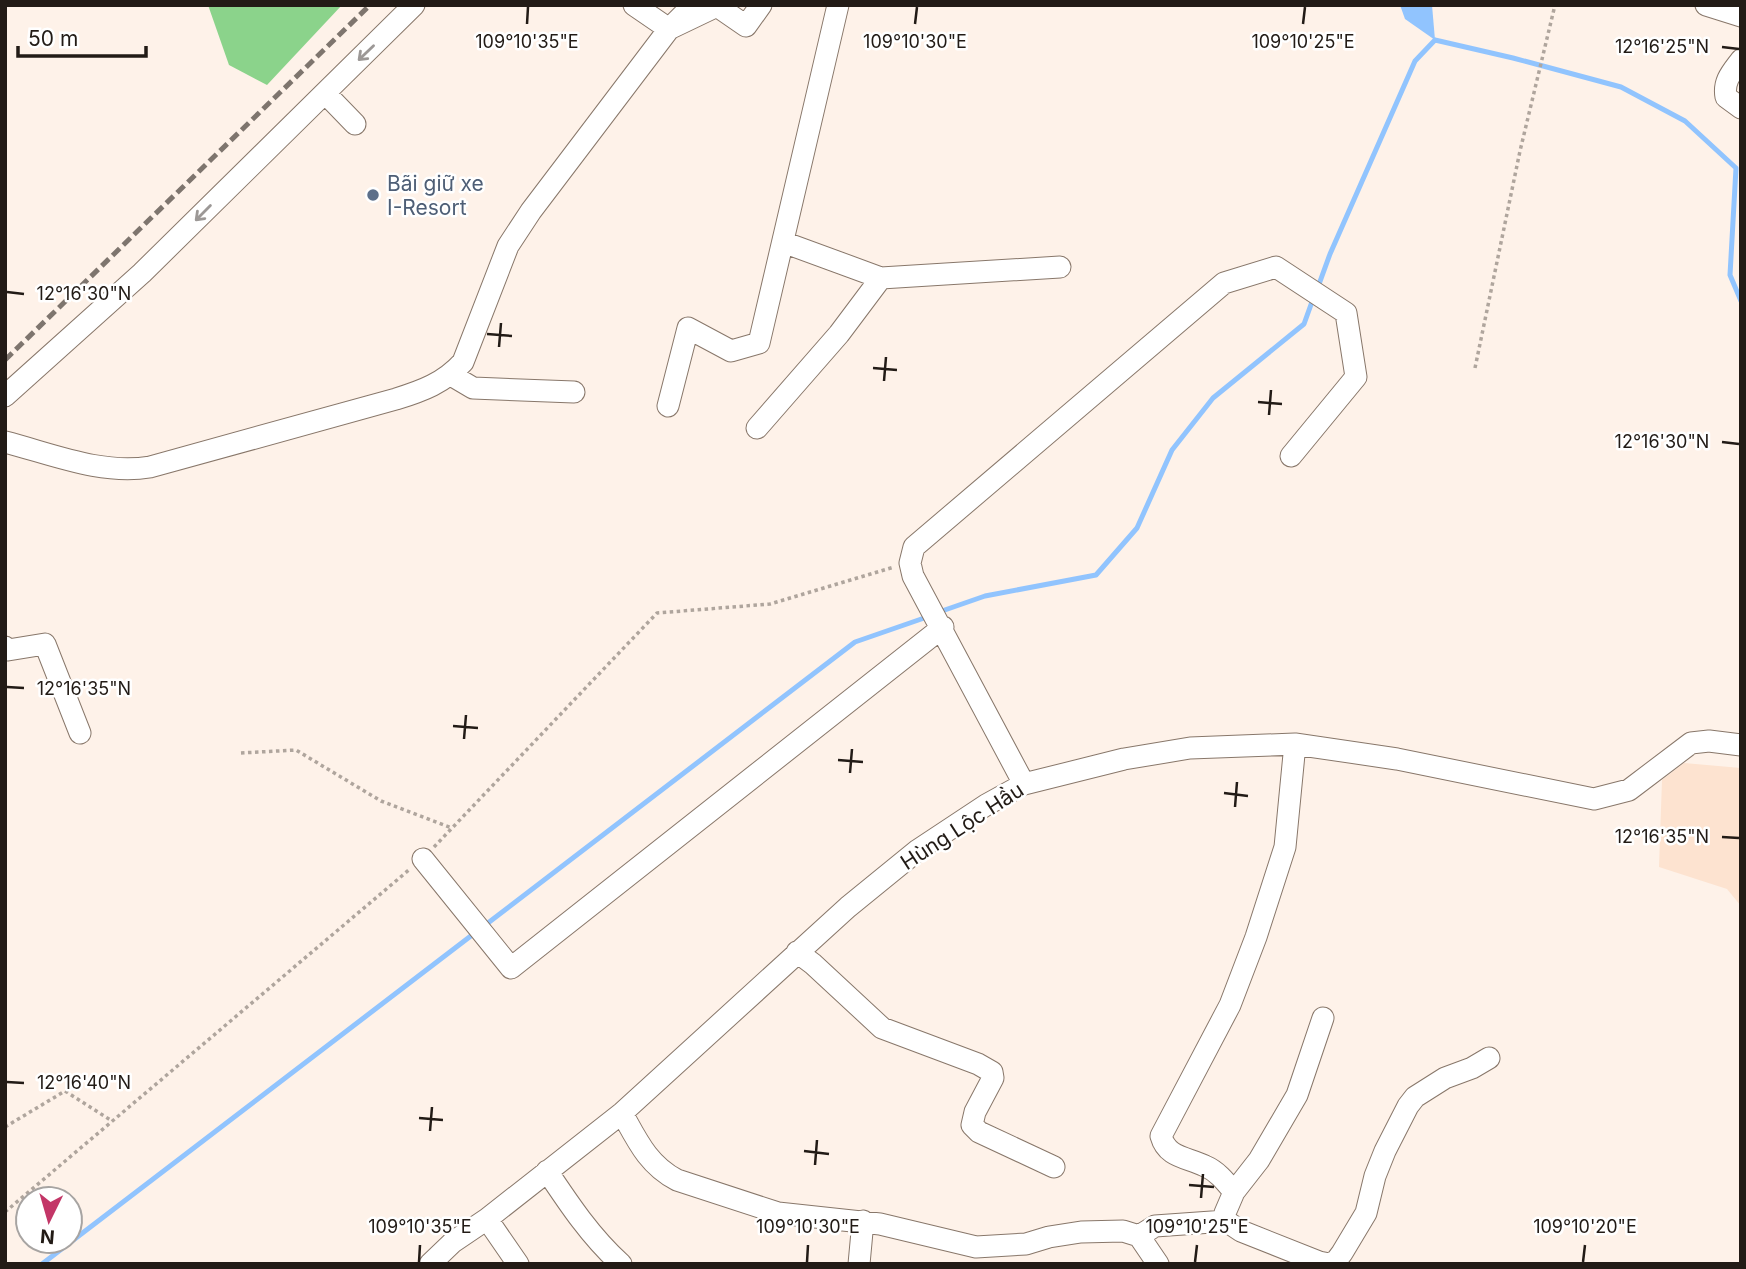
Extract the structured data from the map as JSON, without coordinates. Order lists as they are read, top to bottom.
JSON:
{
  "streets": {
    "street": ["Hùng Lộc Hầu"]
  },
  "places": ["Bãi giữ xe I-Resort"],
  "scale_bar": "50 m",
  "north": "bottom",
  "coordinates": [
    "109°10'35\"E",
    "109°10'30\"E",
    "109°10'25\"E",
    "12°16'25\"N",
    "12°16'30\"N",
    "12°16'35\"N",
    "12°16'40\"N",
    "109°10'20\"E"
  ]
}
